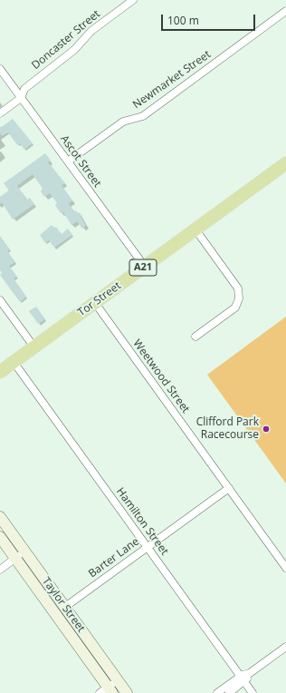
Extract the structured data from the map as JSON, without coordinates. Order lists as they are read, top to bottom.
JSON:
{
  "streets": {
    "highway": ["A21", "Tor Street"],
    "main road": ["Taylor Street"],
    "street": [
      "Doncaster Street",
      "Newmarket Street",
      "Ascot Street",
      "Weetwood Street",
      "Hamilton Street",
      "Barter Lane"
    ]
  },
  "crossings": [
    ["Doncaster Street", "Ascot Street"],
    ["Newmarket Street", "Ascot Street"],
    ["Ascot Street", "Tor Street"],
    ["Tor Street", "Weetwood Street"],
    ["Tor Street", "Hamilton Street"],
    ["Weetwood Street", "Barter Lane"],
    ["Hamilton Street", "Barter Lane"],
    ["Barter Lane", "Taylor Street"]
  ],
  "places": ["Clifford Park Racecourse"],
  "scale_bar": "100 m"
}
